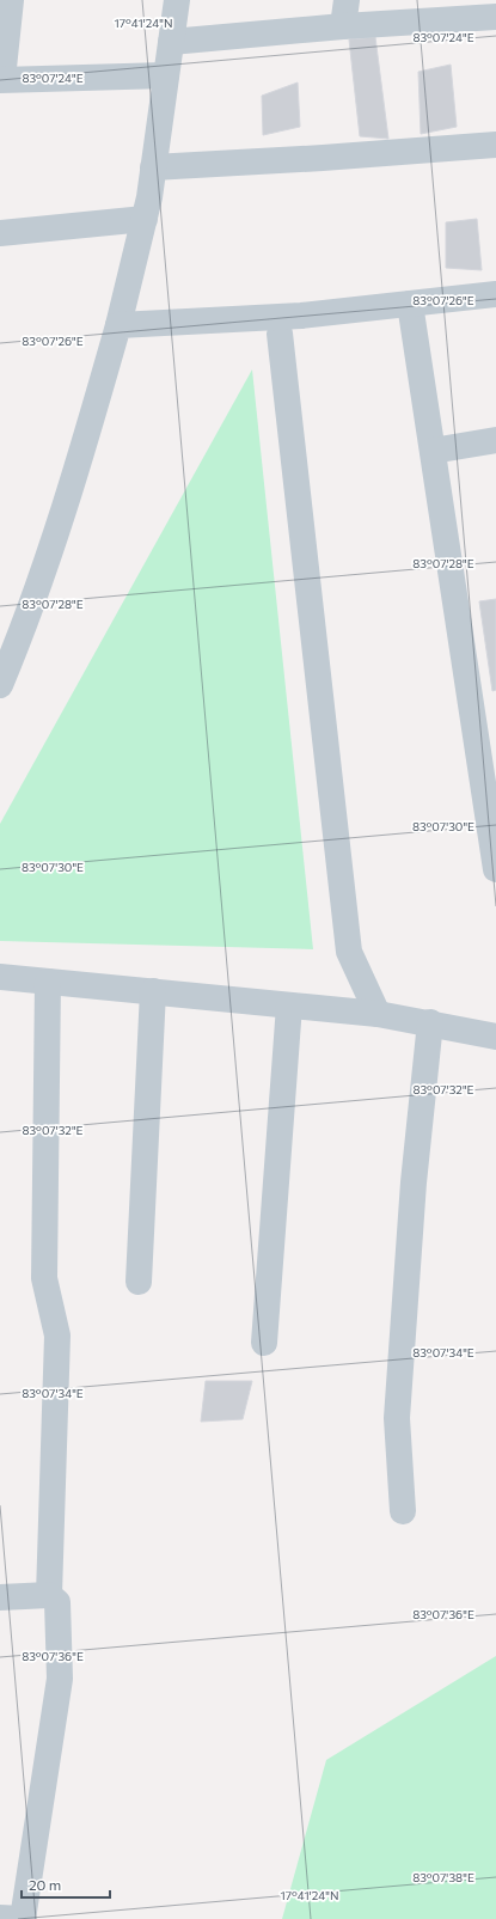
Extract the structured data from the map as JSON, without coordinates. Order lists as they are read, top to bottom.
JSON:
{
  "scale_bar": "20 m",
  "coordinates": [
    "17°41'24\"N",
    "83°07'24\"E",
    "83°07'26\"E",
    "83°07'28\"E",
    "83°07'30\"E",
    "83°07'32\"E",
    "83°07'34\"E",
    "83°07'36\"E",
    "83°07'38\"E"
  ]
}
